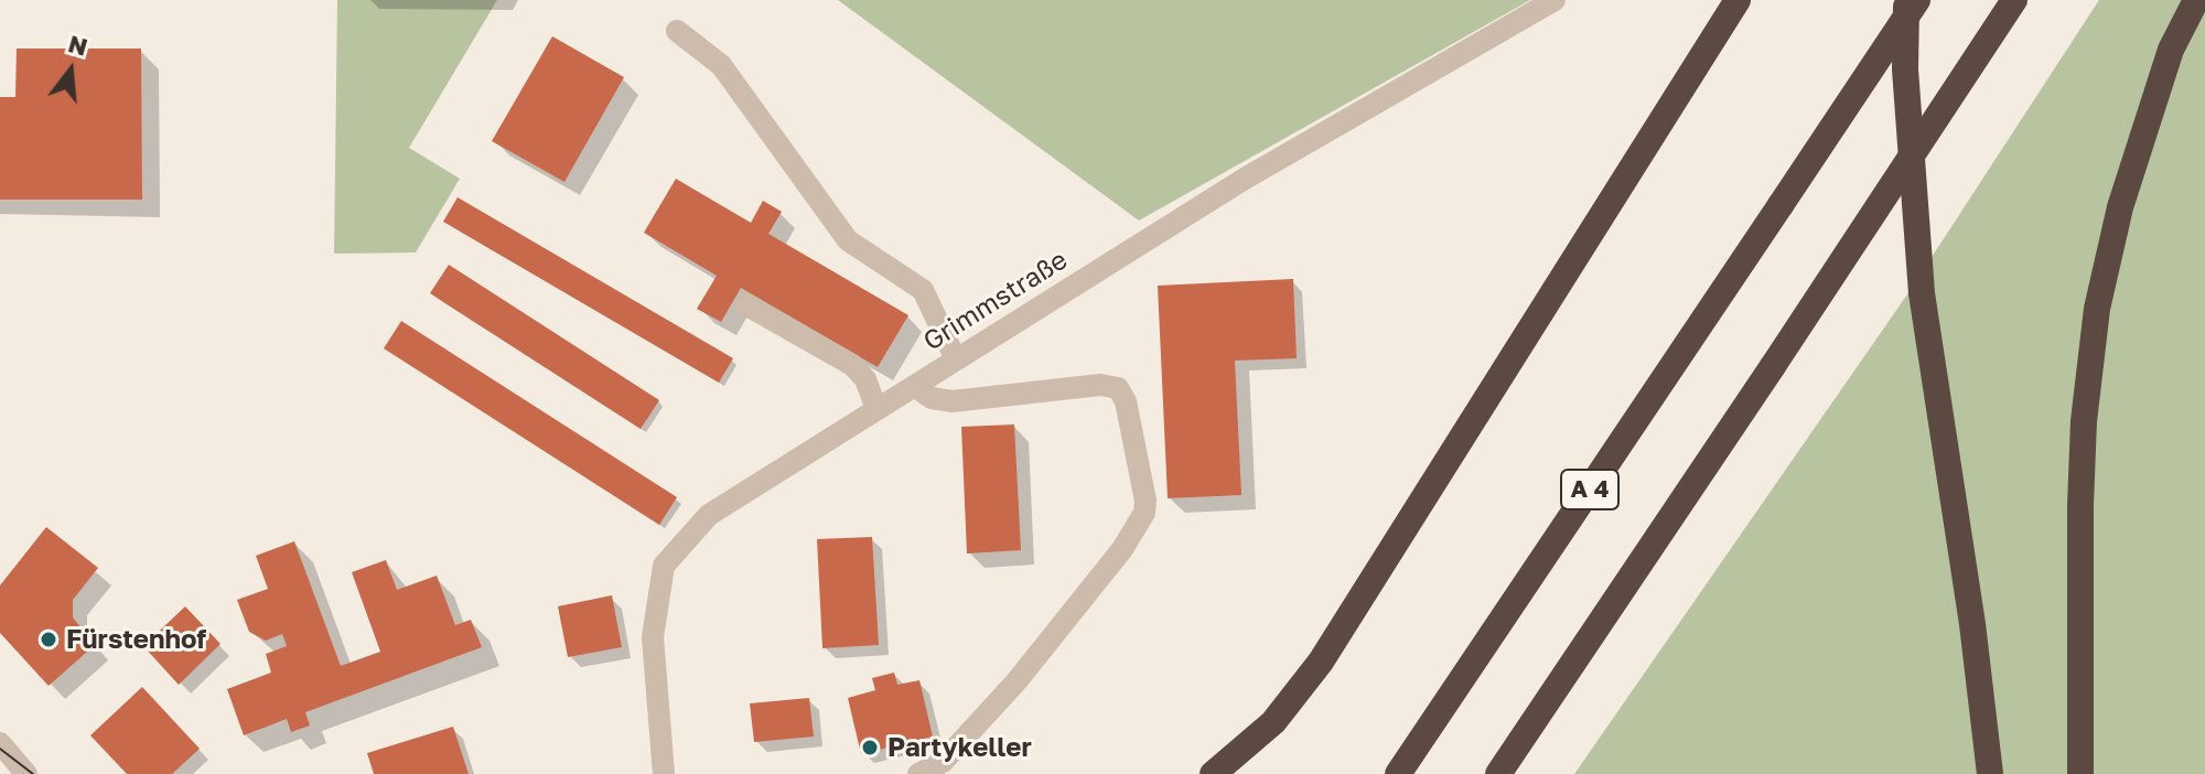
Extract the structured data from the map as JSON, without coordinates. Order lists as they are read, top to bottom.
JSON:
{
  "streets": {
    "highway": ["A 4"],
    "street": ["Grimmstraße"]
  },
  "places": ["Fürstenhof", "Partykeller"],
  "north": "top"
}
